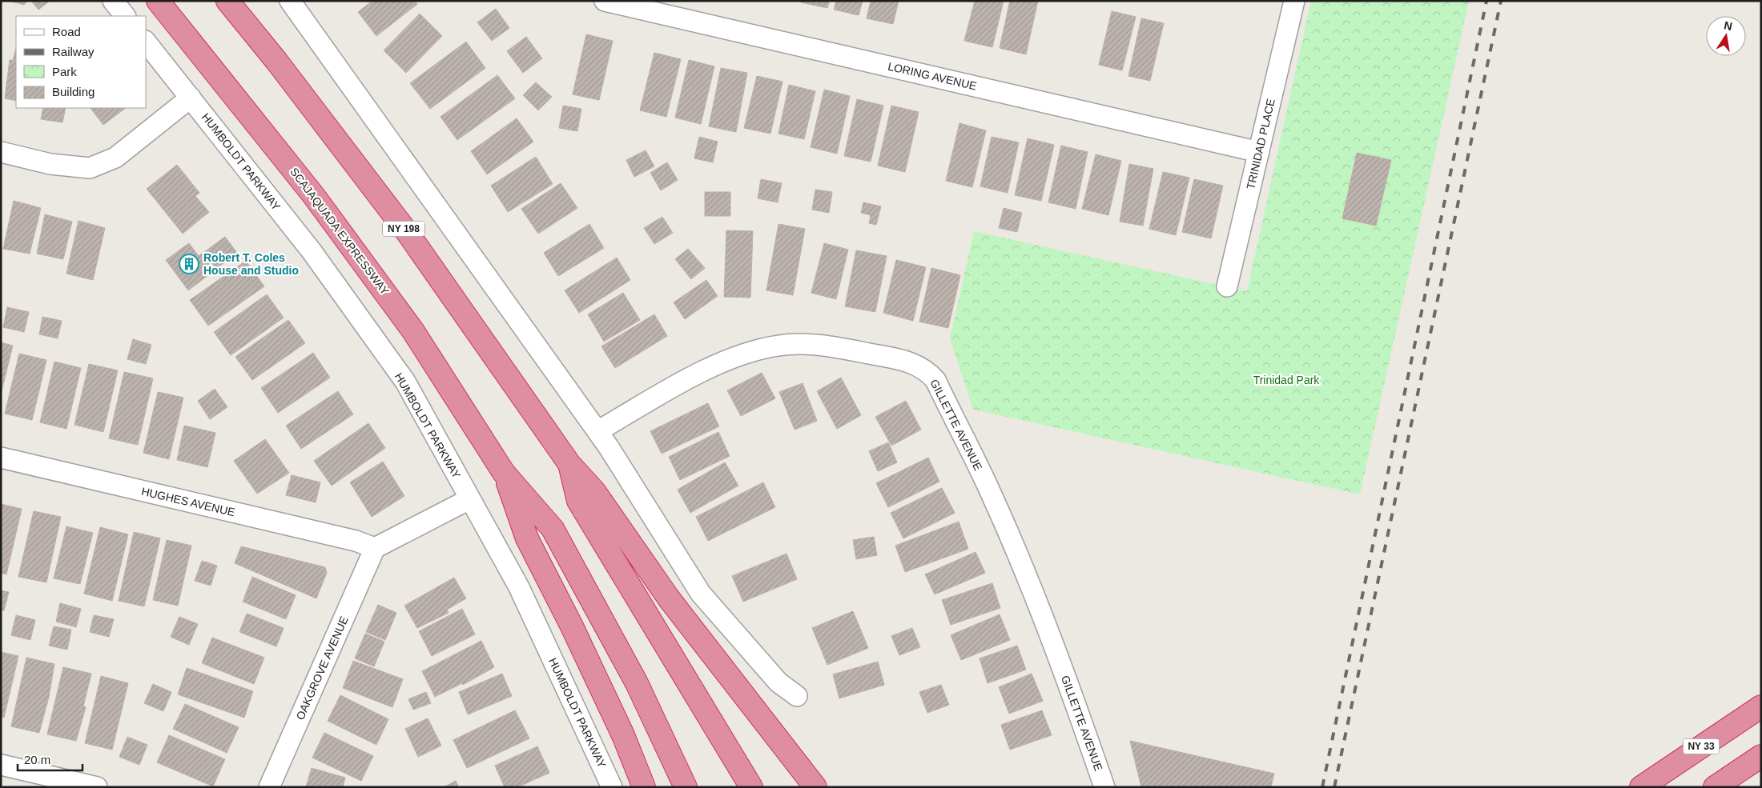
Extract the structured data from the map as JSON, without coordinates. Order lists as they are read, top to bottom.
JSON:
{
  "streets": {
    "highway": ["NY 198", "SCAJAQUADA EXPRESSWAY", "NY 33"],
    "street": [
      "LORING AVENUE",
      "TRINIDAD PLACE",
      "HUMBOLDT PARKWAY",
      "GILLETTE AVENUE",
      "HUGHES AVENUE",
      "OAKGROVE AVENUE"
    ]
  },
  "crossings": [
    ["LORING AVENUE", "TRINIDAD PLACE"],
    ["HUGHES AVENUE", "OAKGROVE AVENUE"]
  ],
  "parks": ["Trinidad Park"],
  "places": {
    "building": ["Robert T. Coles House and Studio"]
  },
  "legend": [
    "Road",
    "Railway",
    "Park",
    "Building"
  ],
  "scale_bar": "20 m",
  "north": "top"
}
